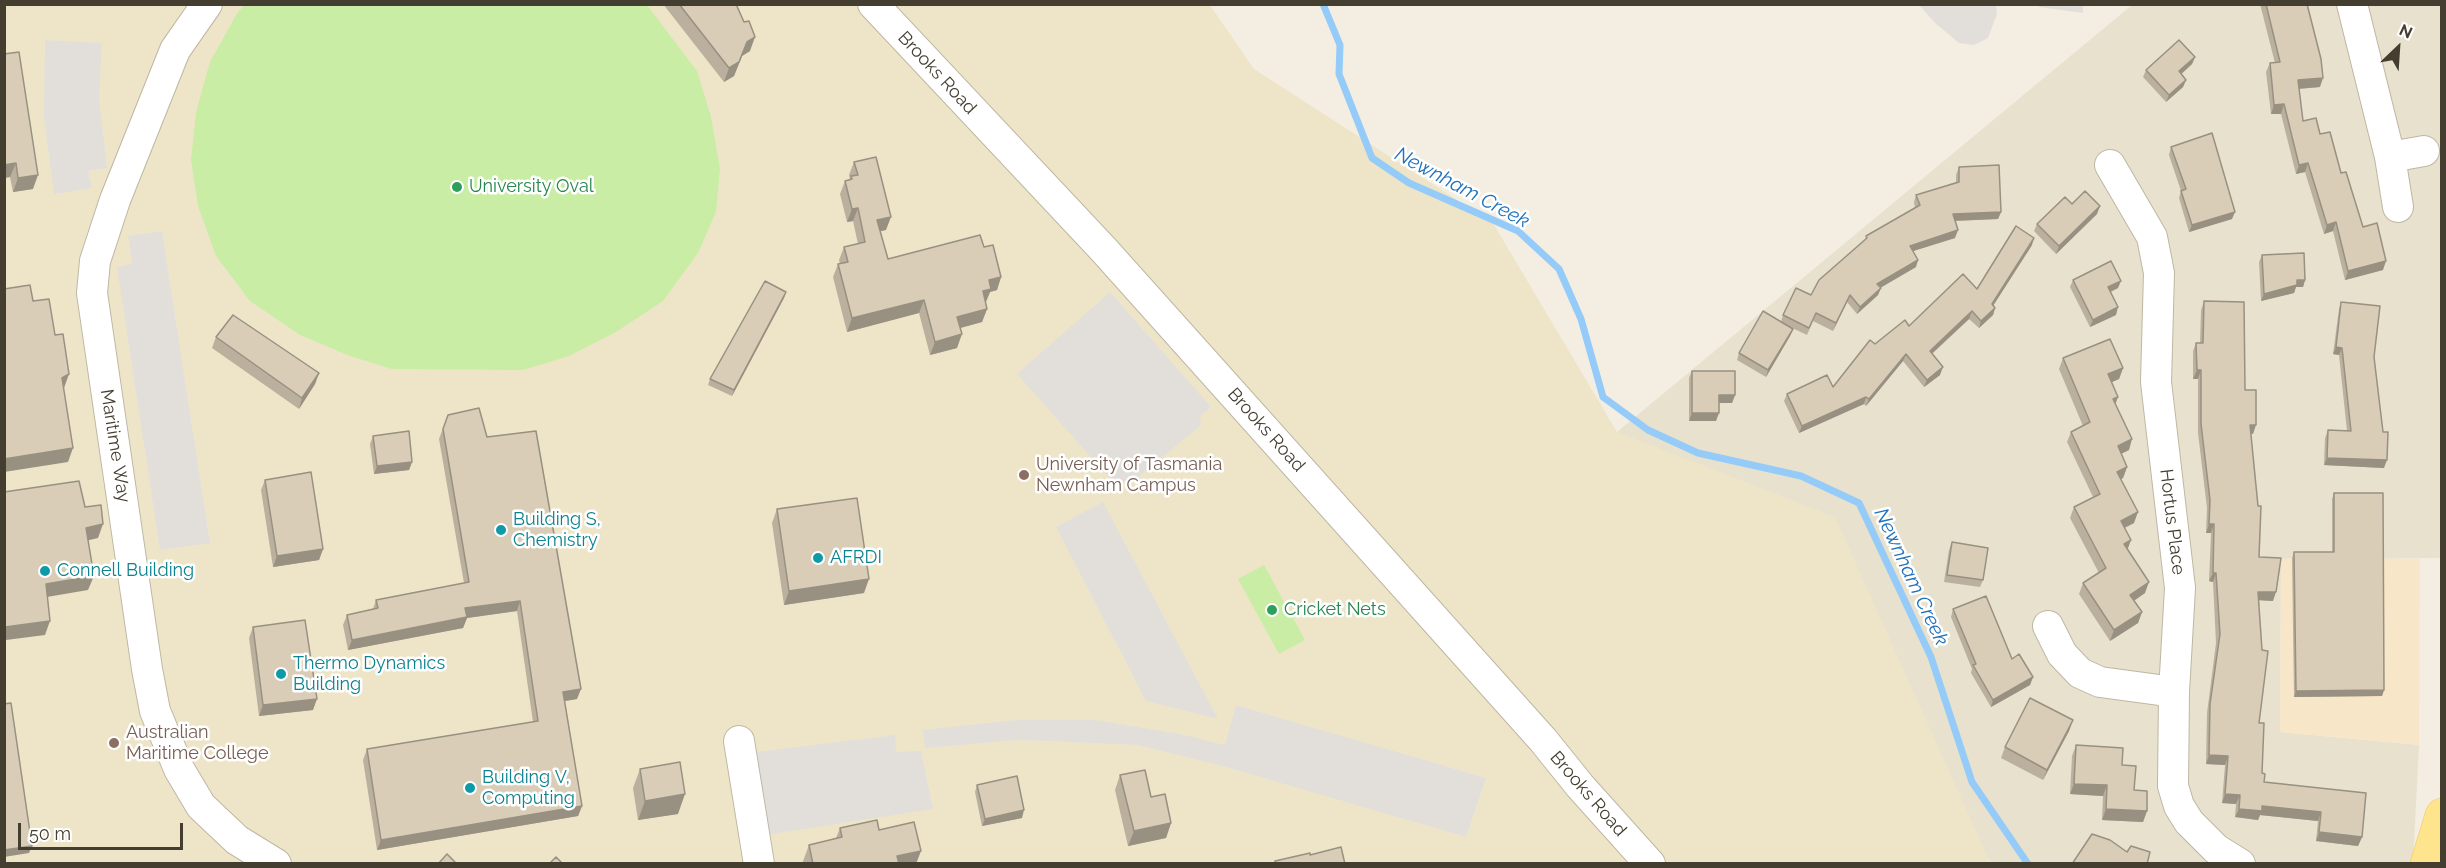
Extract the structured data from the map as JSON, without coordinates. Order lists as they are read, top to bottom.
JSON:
{
  "streets": {
    "street": ["Brooks Road", "Maritime Way", "Hortus Place"]
  },
  "water": ["Newnham Creek"],
  "places": [
    "University Oval",
    "University of Tasmania Newnham Campus",
    "Building S, Chemistry",
    "AFRDI",
    "Connell Building",
    "Cricket Nets",
    "Thermo Dynamics Building",
    "Australian Maritime College",
    "Building V, Computing"
  ],
  "scale_bar": "50 m",
  "north": "top right"
}
